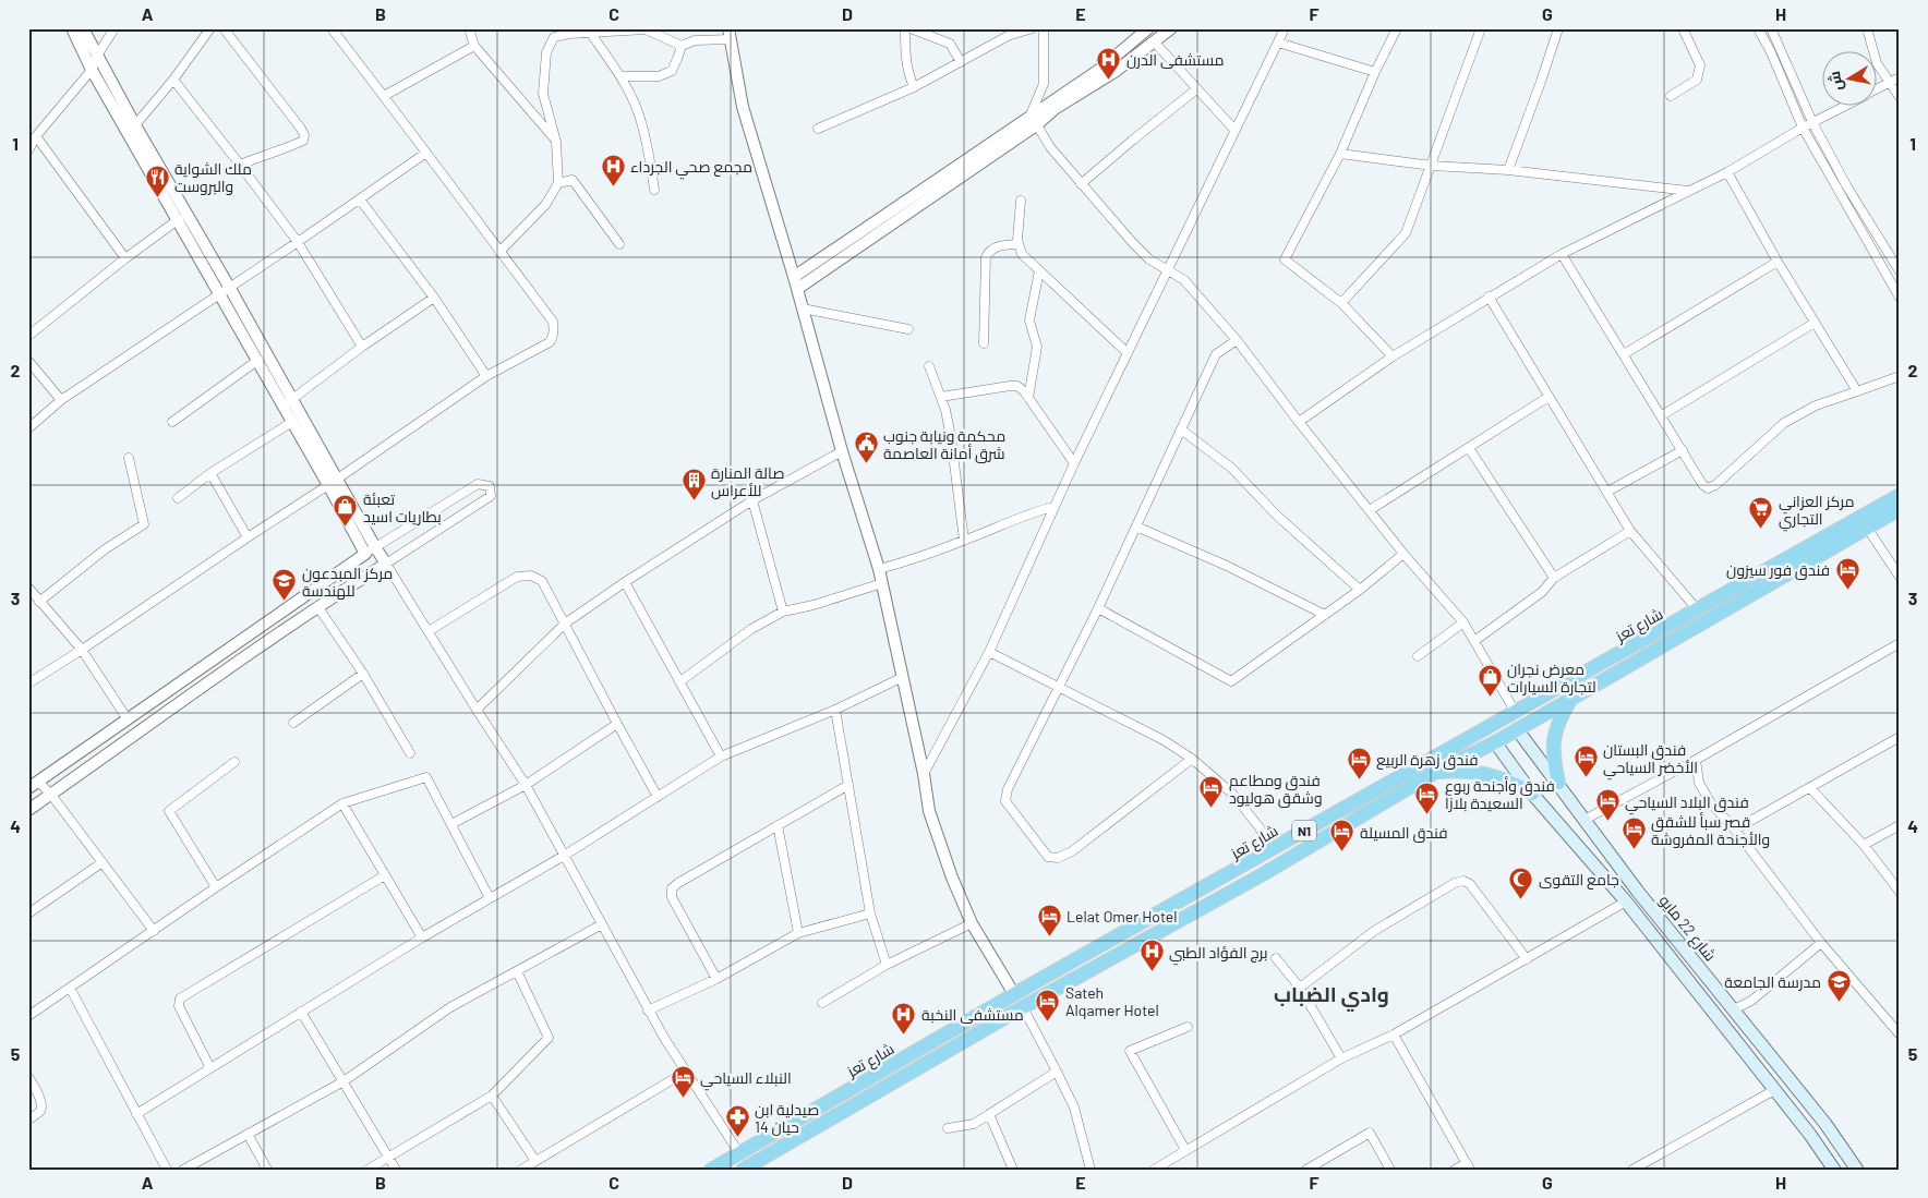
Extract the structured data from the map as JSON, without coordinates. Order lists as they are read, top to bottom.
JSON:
{
  "streets": {
    "highway": ["شارع تعز", "N1"],
    "main road": ["شارع 22 مايو"]
  },
  "crossings": [
    ["شارع تعز", "شارع 22 مايو"]
  ],
  "districts": ["وادي الضباب"],
  "places": {
    "hospital": [
      "مستشفى الدرن",
      "مجمع صحي الجرداء",
      "برج الفؤاد الطبي",
      "مستشفى النخبة"
    ],
    "restaurant": ["ملك الشواية والبروست"],
    "public building": ["محكمة ونيابة جنوب شرق أمانة العاصمة"],
    "building": ["صالة المنارة للأعراس"],
    "shop": ["تعبئة بطاريات اسيد", "معرض نجران لتجارة السيارات"],
    "supermarket": ["مركز العزاني التجاري"],
    "hotel": [
      "فندق فور سيزون",
      "فندق البستان الأخضر السياحي",
      "فندق زهرة الربيع",
      "فندق ومطاعم وشقق هوليود",
      "فندق وأجنحة ربوع السعيدة بلازا",
      "فندق البلاد السياحي",
      "قصر سبأ للشقق والأجنحة المفروشة",
      "فندق المسيلة",
      "Lelat Omer Hotel",
      "Sateh Alqamer Hotel",
      "النبلاء السياحي"
    ],
    "school or university": ["مركز المبدعون للهندسة", "مدرسة الجامعة"],
    "mosque": ["جامع التقوى"],
    "pharmacy": ["صيدلية ابن حيان 14"]
  },
  "north": "left",
  "grid": {
    "columns": [
      "A",
      "B",
      "C",
      "D",
      "E",
      "F",
      "G",
      "H"
    ],
    "rows": [
      "1",
      "2",
      "3",
      "4",
      "5"
    ]
  }
}
